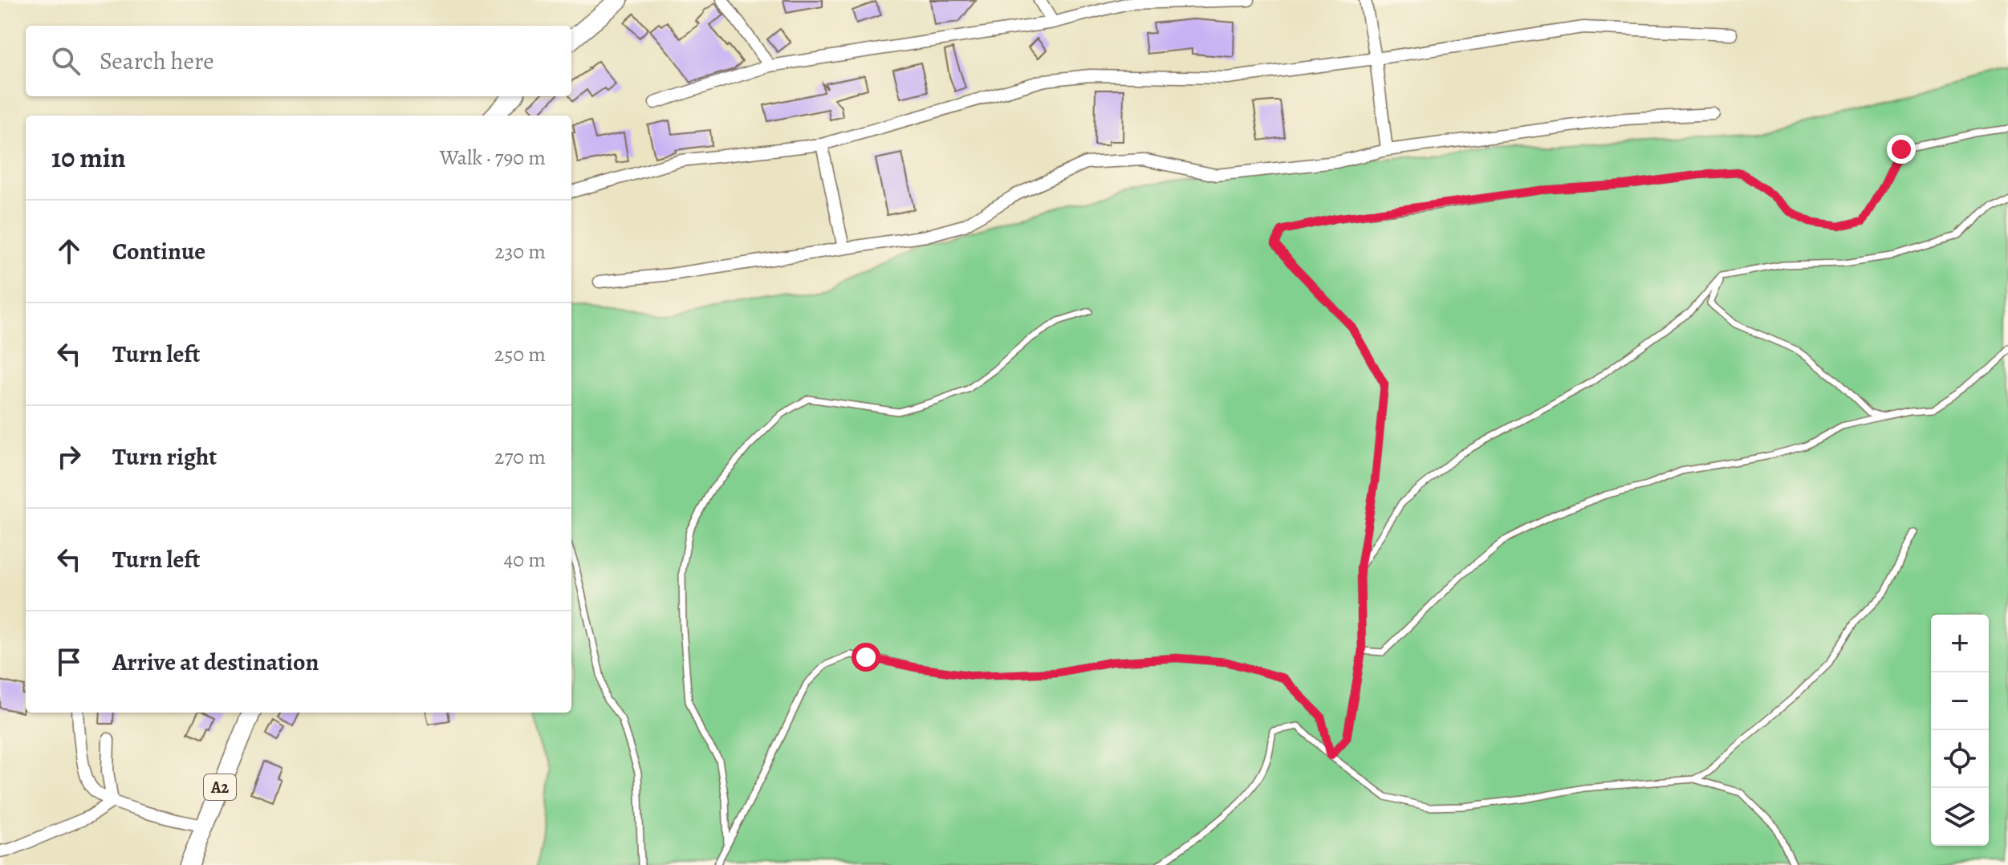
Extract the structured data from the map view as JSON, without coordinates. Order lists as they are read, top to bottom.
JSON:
{
  "streets": {
    "main road": ["A2"]
  },
  "page": {
    "search": "Search here",
    "heading": ["10 min", "Walk · 790 m"],
    "list": [
      ["Continue", "230 m"],
      ["Turn left", "250 m"],
      ["Turn right", "270 m"],
      ["Turn left", "40 m"],
      "Arrive at destination"
    ],
    "map_buttons": ["+", "−"]
  }
}
